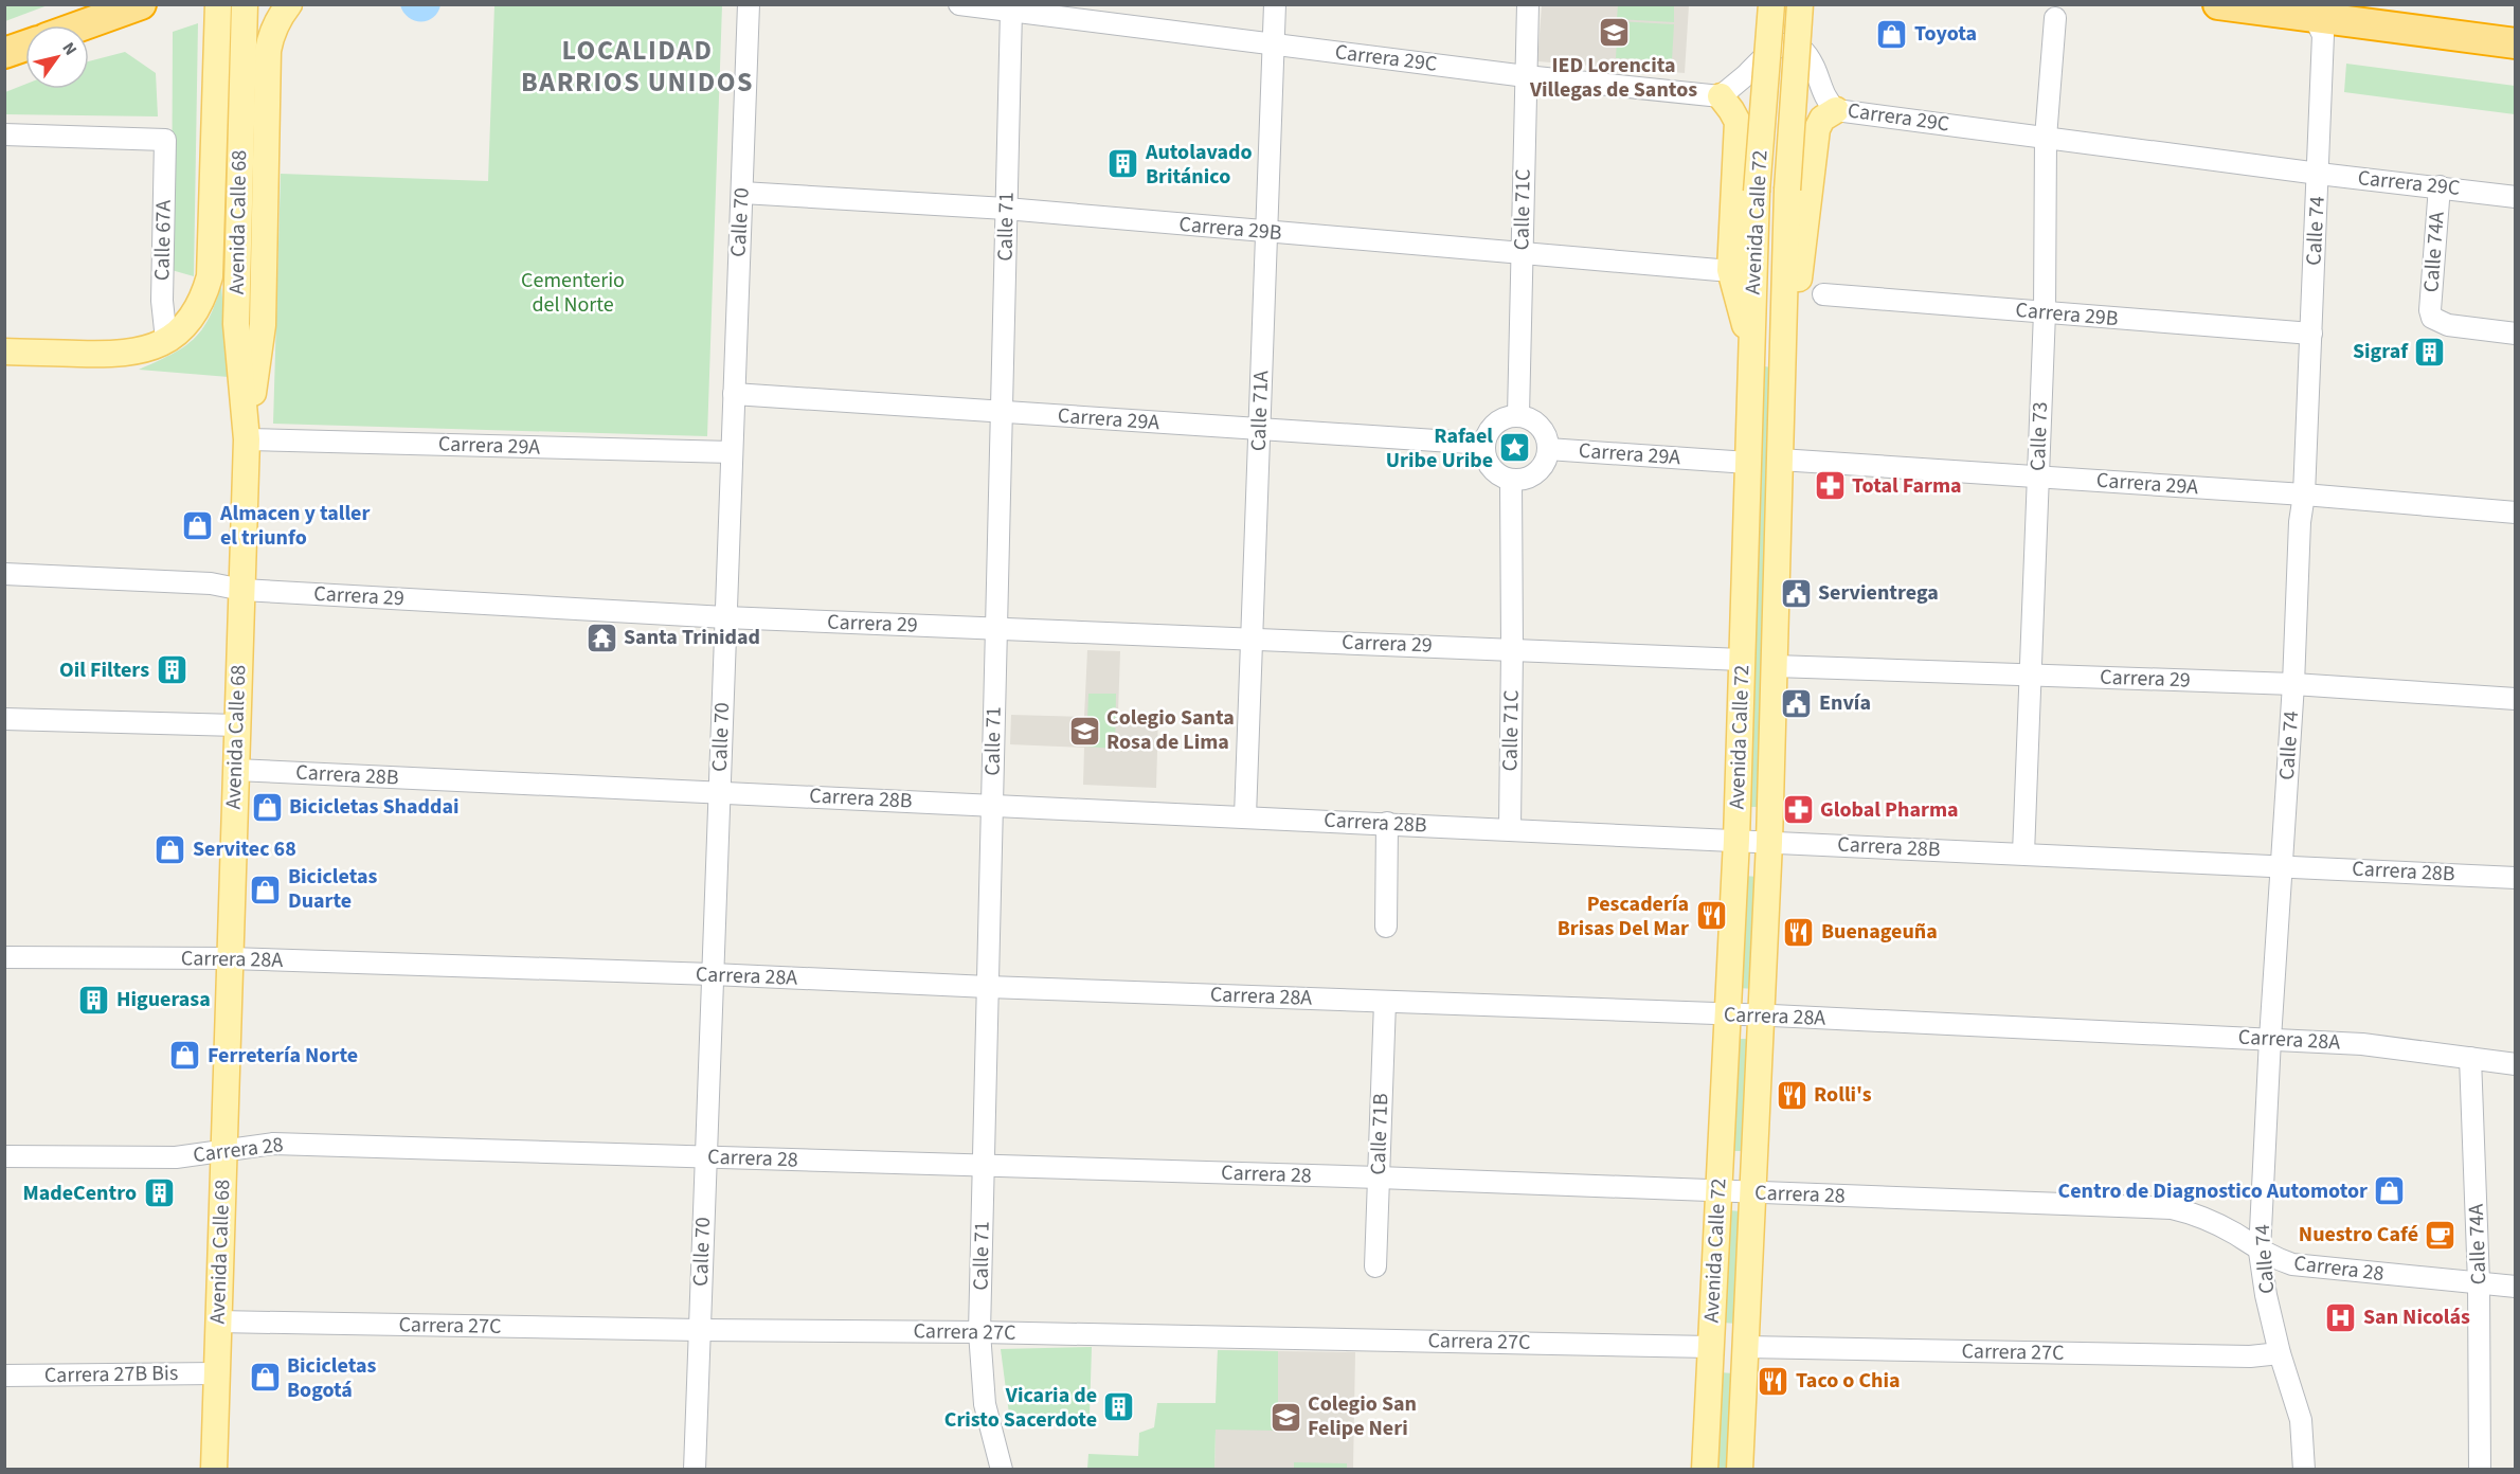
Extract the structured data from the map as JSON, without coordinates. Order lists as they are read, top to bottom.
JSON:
{
  "streets": {
    "main road": ["Avenida Calle 68", "Avenida Calle 72"],
    "street": [
      "Carrera 29C",
      "Calle 71C",
      "Calle 70",
      "Calle 71",
      "Carrera 29B",
      "Calle 74",
      "Calle 67A",
      "Calle 74A",
      "Calle 71A",
      "Carrera 29A",
      "Calle 73",
      "Carrera 29",
      "Carrera 28B",
      "Carrera 28A",
      "Calle 71B",
      "Carrera 28",
      "Carrera 27C",
      "Carrera 27B Bis"
    ]
  },
  "crossings": [
    ["Carrera 29C", "Calle 71C"],
    ["Carrera 29C", "Calle 71"],
    ["Carrera 29C", "Calle 74"],
    ["Carrera 29C", "Calle 74A"],
    ["Carrera 29C", "Calle 71A"],
    ["Carrera 29C", "Calle 73"],
    ["Calle 71C", "Carrera 29B"],
    ["Calle 71C", "Carrera 29A"],
    ["Calle 71C", "Carrera 29"],
    ["Calle 71C", "Carrera 28B"],
    ["Avenida Calle 68", "Calle 67A"],
    ["Avenida Calle 68", "Carrera 29A"],
    ["Avenida Calle 68", "Carrera 29"],
    ["Avenida Calle 68", "Carrera 28B"],
    ["Avenida Calle 68", "Carrera 28A"],
    ["Avenida Calle 68", "Carrera 28"],
    ["Avenida Calle 68", "Carrera 27C"],
    ["Avenida Calle 68", "Carrera 27B Bis"],
    ["Calle 70", "Carrera 29B"],
    ["Calle 70", "Carrera 29A"],
    ["Calle 70", "Carrera 29"],
    ["Calle 70", "Carrera 28B"],
    ["Calle 70", "Carrera 28A"],
    ["Calle 70", "Carrera 28"],
    ["Calle 70", "Carrera 27C"],
    ["Avenida Calle 72", "Carrera 29A"],
    ["Avenida Calle 72", "Carrera 29"],
    ["Avenida Calle 72", "Carrera 28B"],
    ["Avenida Calle 72", "Carrera 28A"],
    ["Avenida Calle 72", "Carrera 28"],
    ["Avenida Calle 72", "Carrera 27C"],
    ["Calle 71", "Carrera 29B"],
    ["Calle 71", "Carrera 29A"],
    ["Calle 71", "Carrera 29"],
    ["Calle 71", "Carrera 28B"],
    ["Calle 71", "Carrera 28A"],
    ["Calle 71", "Carrera 28"],
    ["Calle 71", "Carrera 27C"],
    ["Carrera 29B", "Calle 74"],
    ["Carrera 29B", "Calle 71A"],
    ["Carrera 29B", "Calle 73"],
    ["Calle 74", "Carrera 29A"],
    ["Calle 74", "Carrera 29"],
    ["Calle 74", "Carrera 28B"],
    ["Calle 74", "Carrera 28A"],
    ["Calle 74", "Carrera 28"],
    ["Calle 74", "Carrera 27C"],
    ["Calle 74A", "Carrera 28A"],
    ["Calle 74A", "Carrera 28"],
    ["Calle 71A", "Carrera 29A"],
    ["Calle 71A", "Carrera 29"],
    ["Calle 71A", "Carrera 28B"],
    ["Carrera 29A", "Calle 73"],
    ["Calle 73", "Carrera 29"],
    ["Calle 73", "Carrera 28B"],
    ["Carrera 28A", "Calle 71B"],
    ["Calle 71B", "Carrera 28"]
  ],
  "districts": ["LOCALIDAD BARRIOS UNIDOS"],
  "parks": ["Cementerio del Norte"],
  "places": {
    "school or university": ["IED Lorencita Villegas de Santos", "Colegio Santa Rosa de Lima", "Colegio San Felipe Neri"],
    "shop": [
      "Toyota",
      "Almacen y taller el triunfo",
      "Bicicletas Shaddai",
      "Servitec 68",
      "Bicicletas Duarte",
      "Ferretería Norte",
      "Centro de Diagnostico Automotor",
      "Bicicletas Bogotá"
    ],
    "building": [
      "Autolavado Británico",
      "Sigraf",
      "Oil Filters",
      "Higuerasa",
      "MadeCentro",
      "Vicaria de Cristo Sacerdote"
    ],
    "place": ["Rafael Uribe Uribe"],
    "pharmacy": ["Total Farma", "Global Pharma"],
    "public building": ["Servientrega", "Envía"],
    "temple": ["Santa Trinidad"],
    "restaurant": [
      "Pescadería Brisas Del Mar",
      "Buenageuña",
      "Rolli's",
      "Taco o Chia"
    ],
    "cafe": ["Nuestro Café"],
    "hospital": ["San Nicolás"]
  },
  "north": "top right"
}
